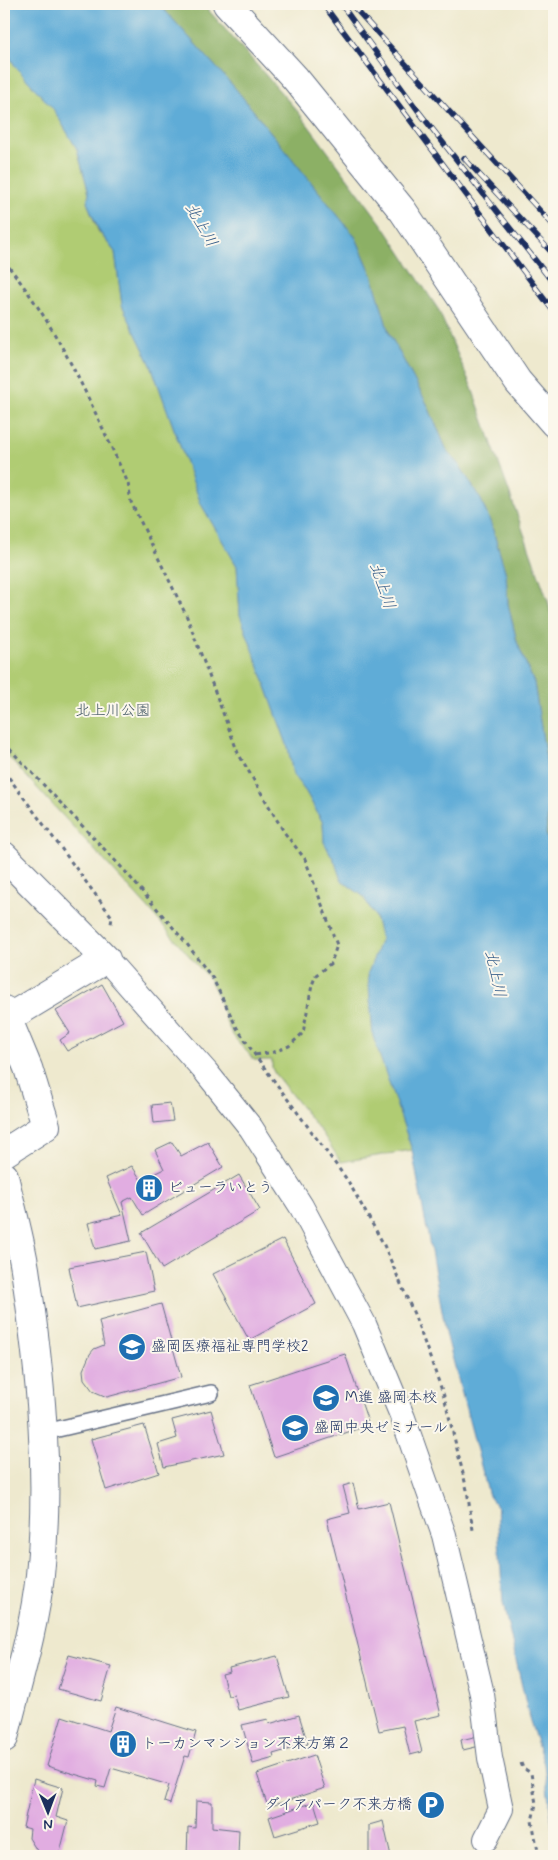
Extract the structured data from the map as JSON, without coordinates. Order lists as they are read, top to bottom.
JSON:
{
  "water": ["北上川"],
  "parks": ["北上川公園"],
  "places": {
    "building": ["ビューラいとう", "トーカンマンション不来方第２"],
    "school or university": ["盛岡医療福祉専門学校2", "M進 盛岡本校", "盛岡中央ゼミナール"],
    "parking": ["ダイアパーク不来方橋"]
  },
  "north": "bottom"
}
